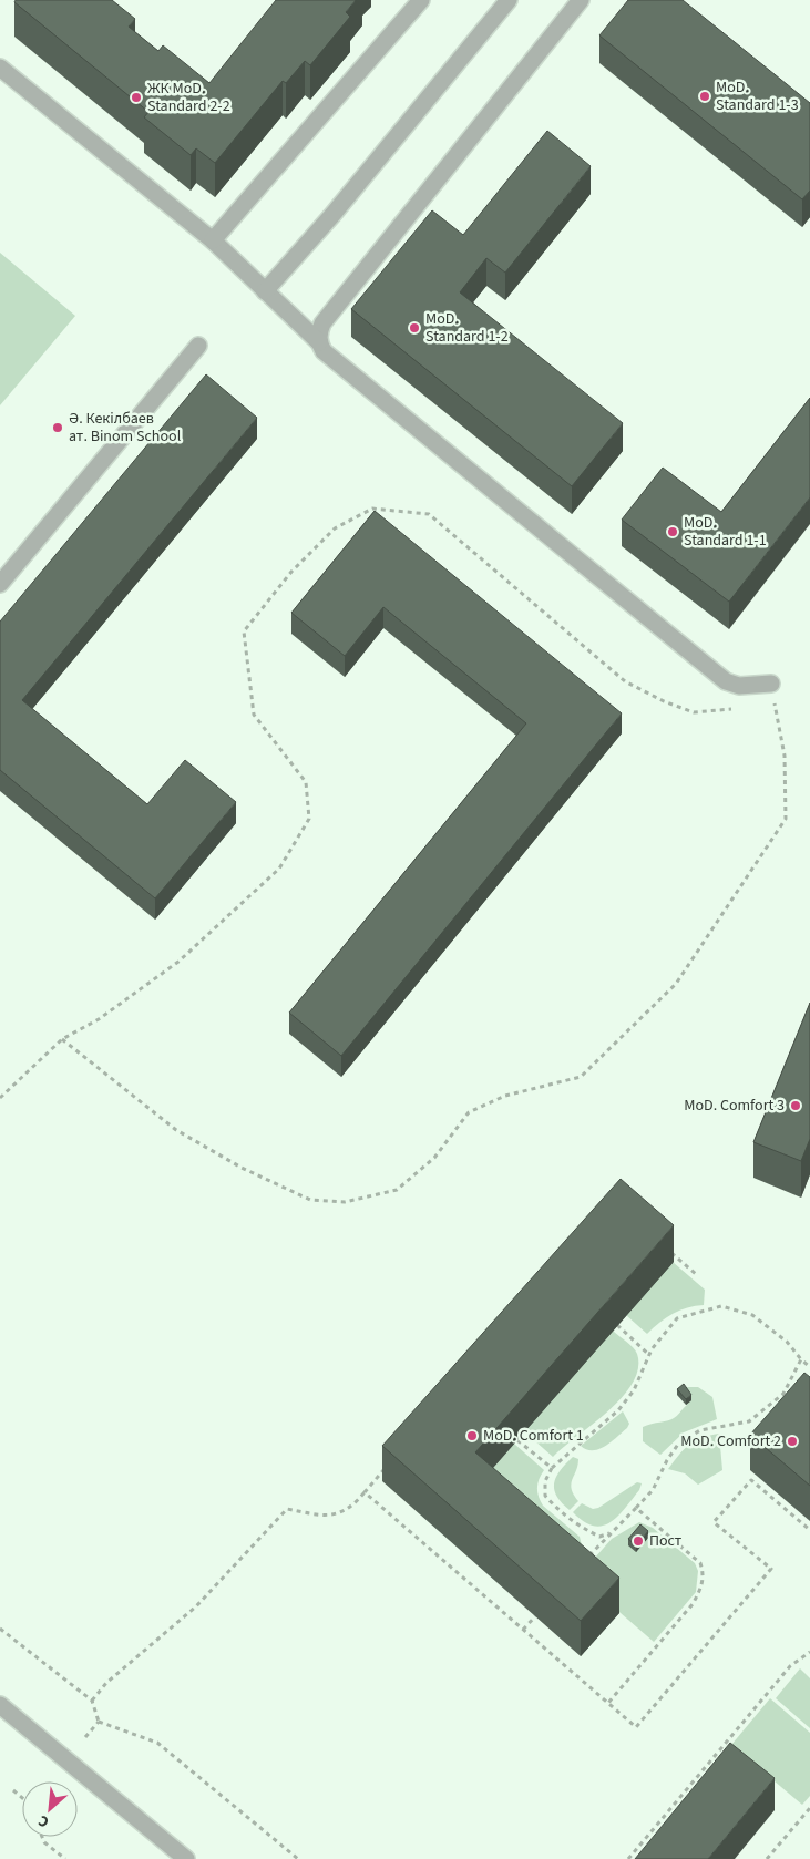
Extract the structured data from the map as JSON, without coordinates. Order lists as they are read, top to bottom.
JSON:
{
  "places": [
    "MoD. Standard 1-3",
    "ЖК MoD. Standard 2-2",
    "MoD. Standard 1-2",
    "Ә. Кекілбаев ат. Binom School",
    "MoD. Standard 1-1",
    "МoD. Comfort 3",
    "МoD. Comfort 1",
    "МoD. Comfort 2",
    "Пост"
  ],
  "north": "bottom left"
}
